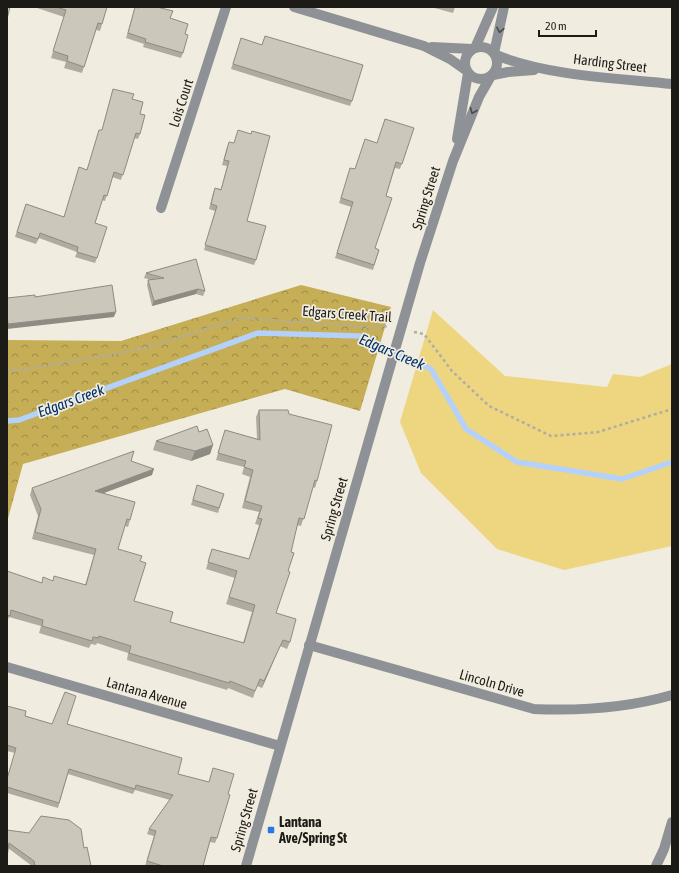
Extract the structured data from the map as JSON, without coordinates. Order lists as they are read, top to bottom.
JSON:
{
  "streets": {
    "street": [
      "Harding Street",
      "Lois Court",
      "Spring Street",
      "Lincoln Drive",
      "Lantana Avenue"
    ],
    "path": ["Edgars Creek Trail"]
  },
  "crossings": [
    ["Harding Street", "Spring Street"],
    ["Spring Street", "Edgars Creek Trail"],
    ["Spring Street", "Lincoln Drive"],
    ["Spring Street", "Lantana Avenue"]
  ],
  "water": ["Edgars Creek"],
  "places": {
    "transit": ["Lantana Ave/Spring St"]
  },
  "scale_bar": "20 m"
}
